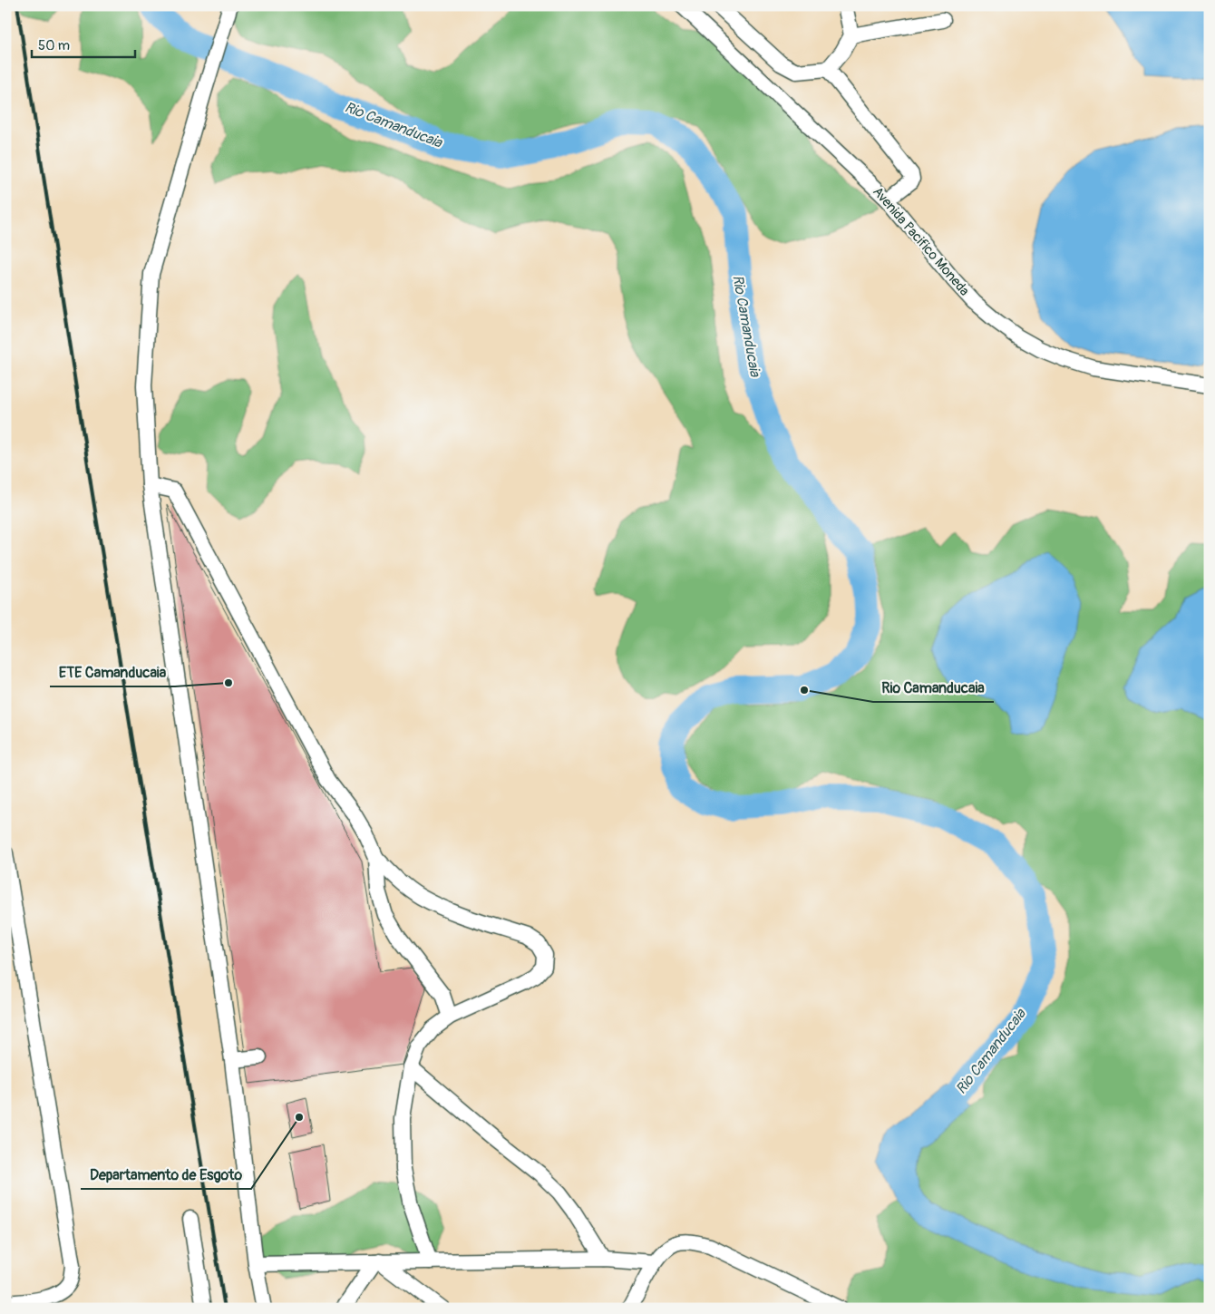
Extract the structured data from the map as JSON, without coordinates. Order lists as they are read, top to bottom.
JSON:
{
  "streets": {
    "street": ["Avenida Pacifico Moneda"]
  },
  "water": ["Rio Camanducaia"],
  "places": ["ETE Camanducaia", "Rio Camanducaia", "Departamento de Esgoto"],
  "scale_bar": "50 m"
}
